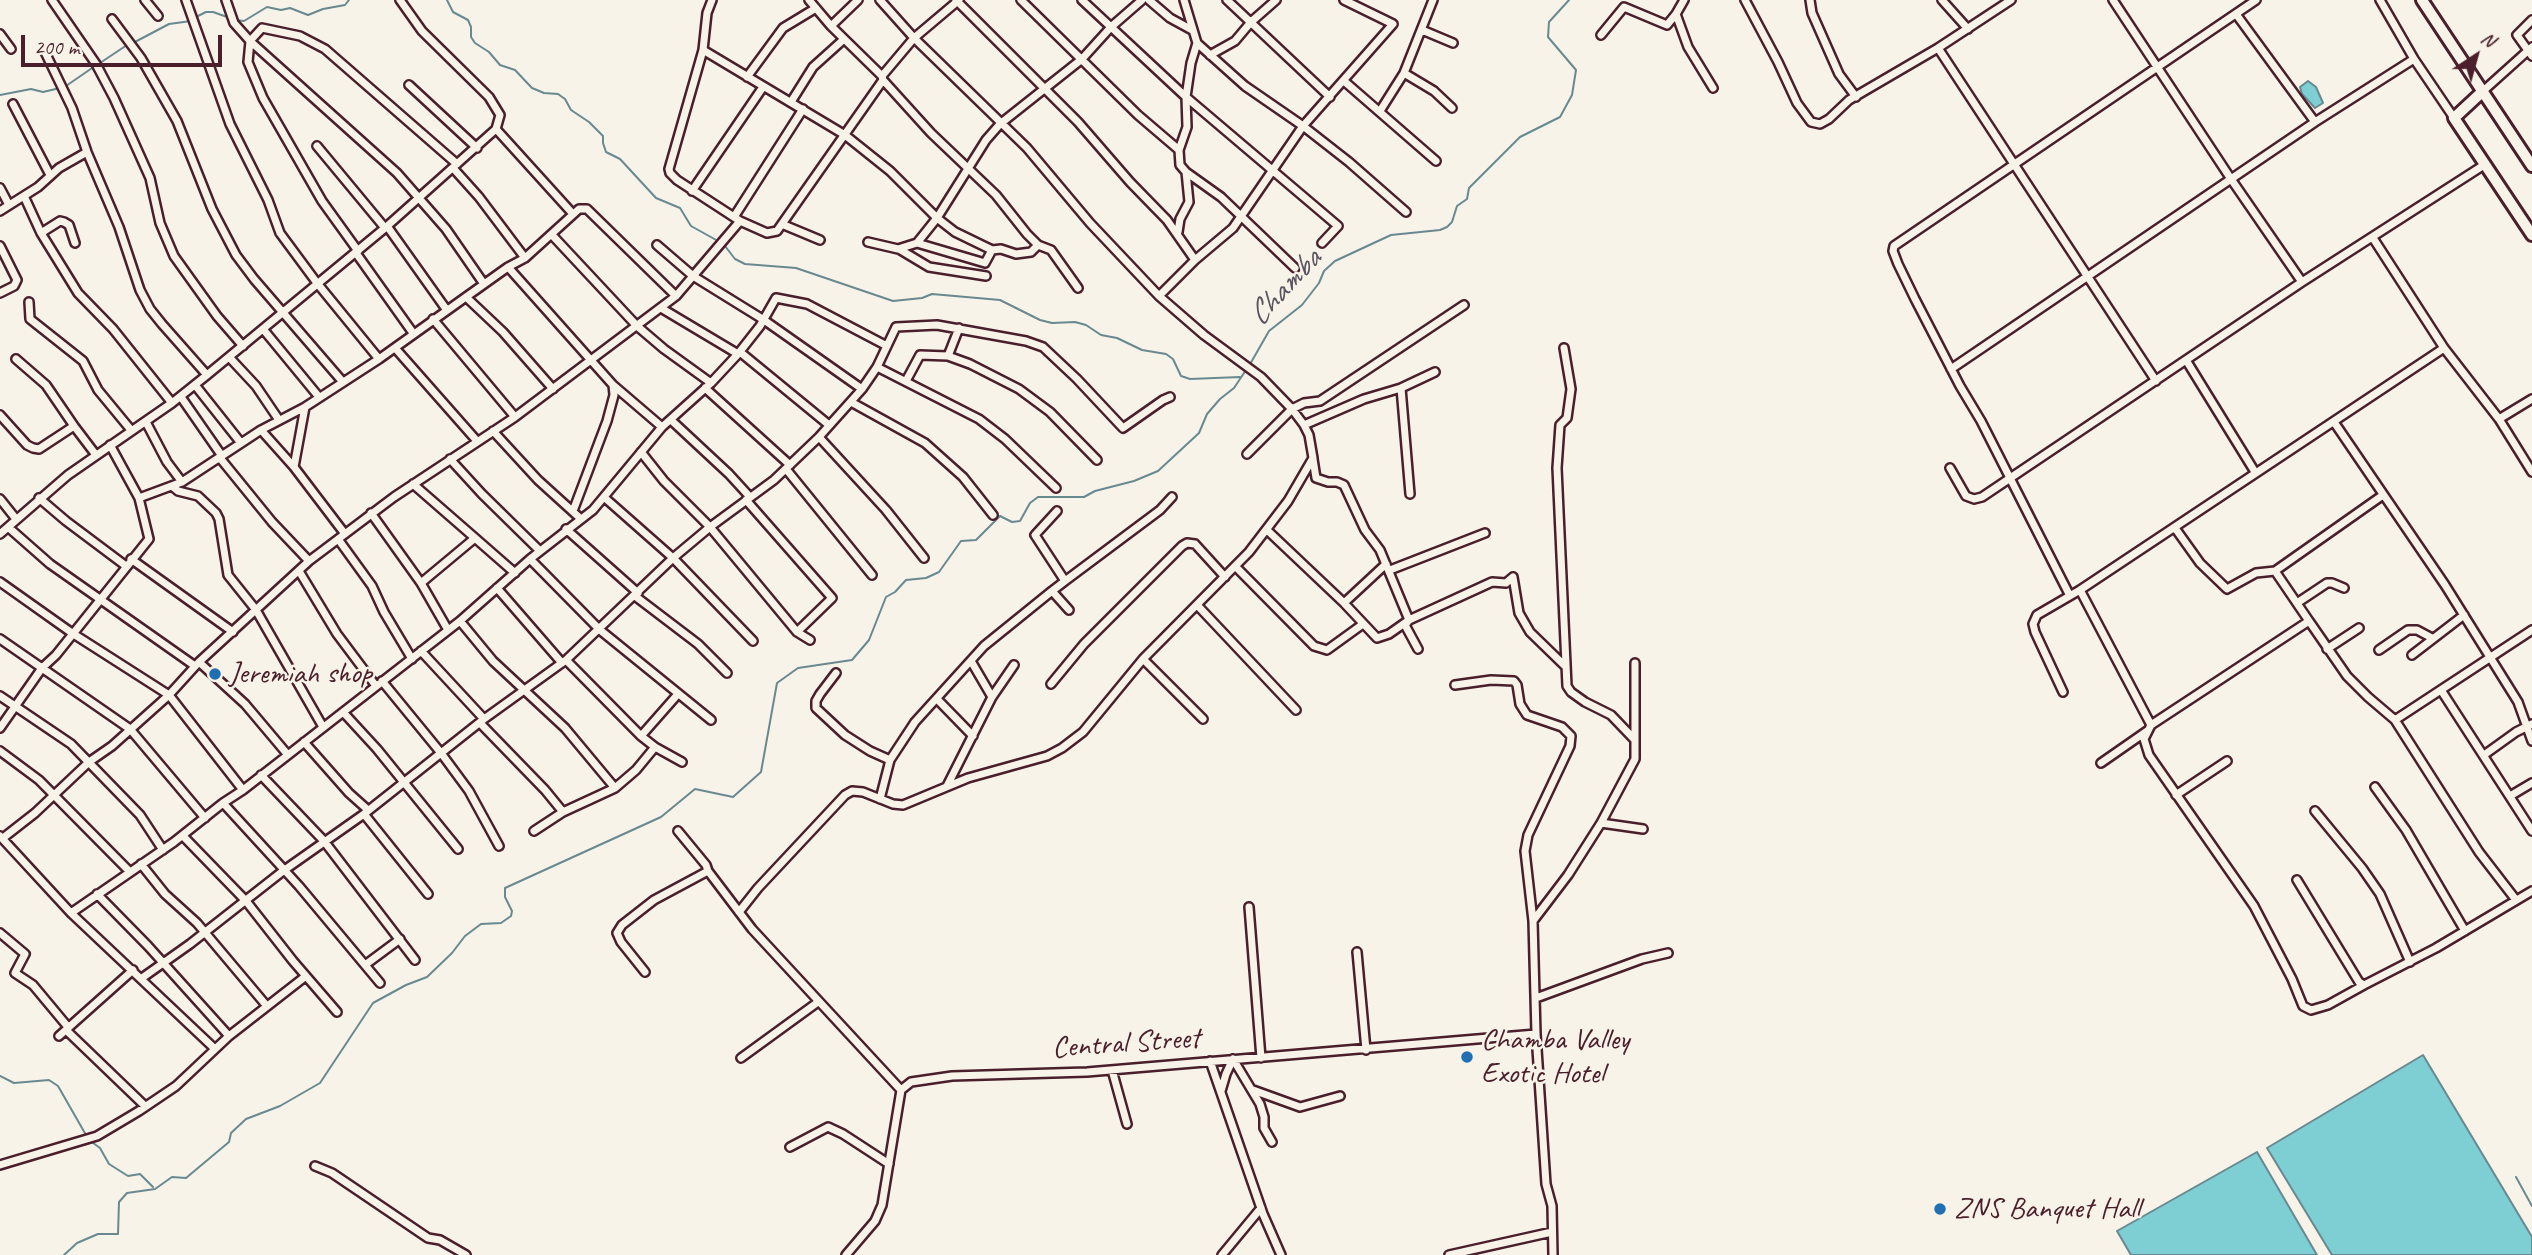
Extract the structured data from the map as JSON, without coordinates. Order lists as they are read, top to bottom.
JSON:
{
  "streets": {
    "street": ["Central Street"]
  },
  "water": ["Chamba"],
  "places": ["Jeremiah shop", "Chamba Valley Exotic Hotel", "ZNS Banquet Hall"],
  "scale_bar": "200 m",
  "north": "top right"
}
